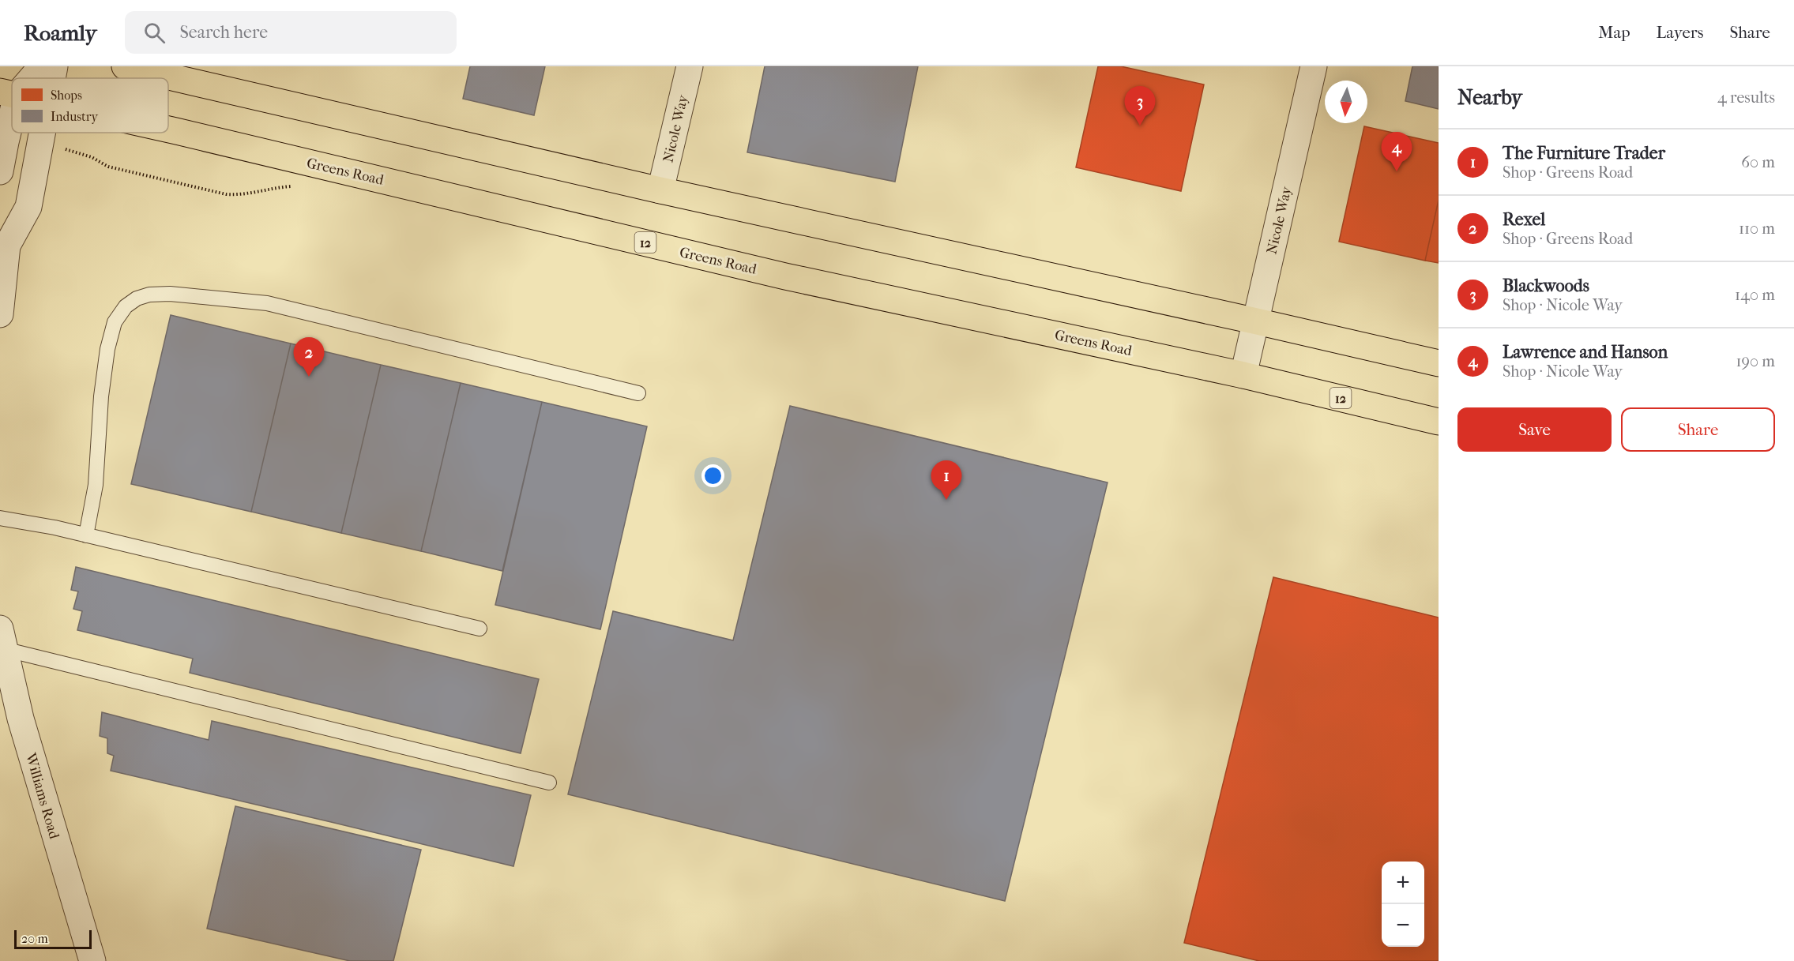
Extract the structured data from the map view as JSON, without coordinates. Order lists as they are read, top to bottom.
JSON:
{
  "streets": {
    "main road": ["Greens Road", "12"],
    "street": ["Nicole Way", "Williams Road"]
  },
  "crossings": [
    ["Nicole Way", "Greens Road"]
  ],
  "legend": ["Shops", "Industry"],
  "scale_bar": "20 m",
  "north": "bottom",
  "page": {
    "header": "Roamly",
    "search": "Search here",
    "nav": ["Map", "Layers", "Share"],
    "heading": ["Nearby", "4 results"],
    "pins": [
      "3",
      "4",
      "2",
      "1"
    ],
    "list": [
      {
        "mark": "1",
        "name": "The Furniture Trader",
        "note": "Shop · Greens Road",
        "value": "60 m"
      },
      {
        "mark": "2",
        "name": "Rexel",
        "note": "Shop · Greens Road",
        "value": "110 m"
      },
      {
        "mark": "3",
        "name": "Blackwoods",
        "note": "Shop · Nicole Way",
        "value": "140 m"
      },
      {
        "mark": "4",
        "name": "Lawrence and Hanson",
        "note": "Shop · Nicole Way",
        "value": "190 m"
      }
    ],
    "buttons": ["Save", "Share"],
    "map_buttons": ["+", "−"],
    "scale": "20 m"
  }
}
